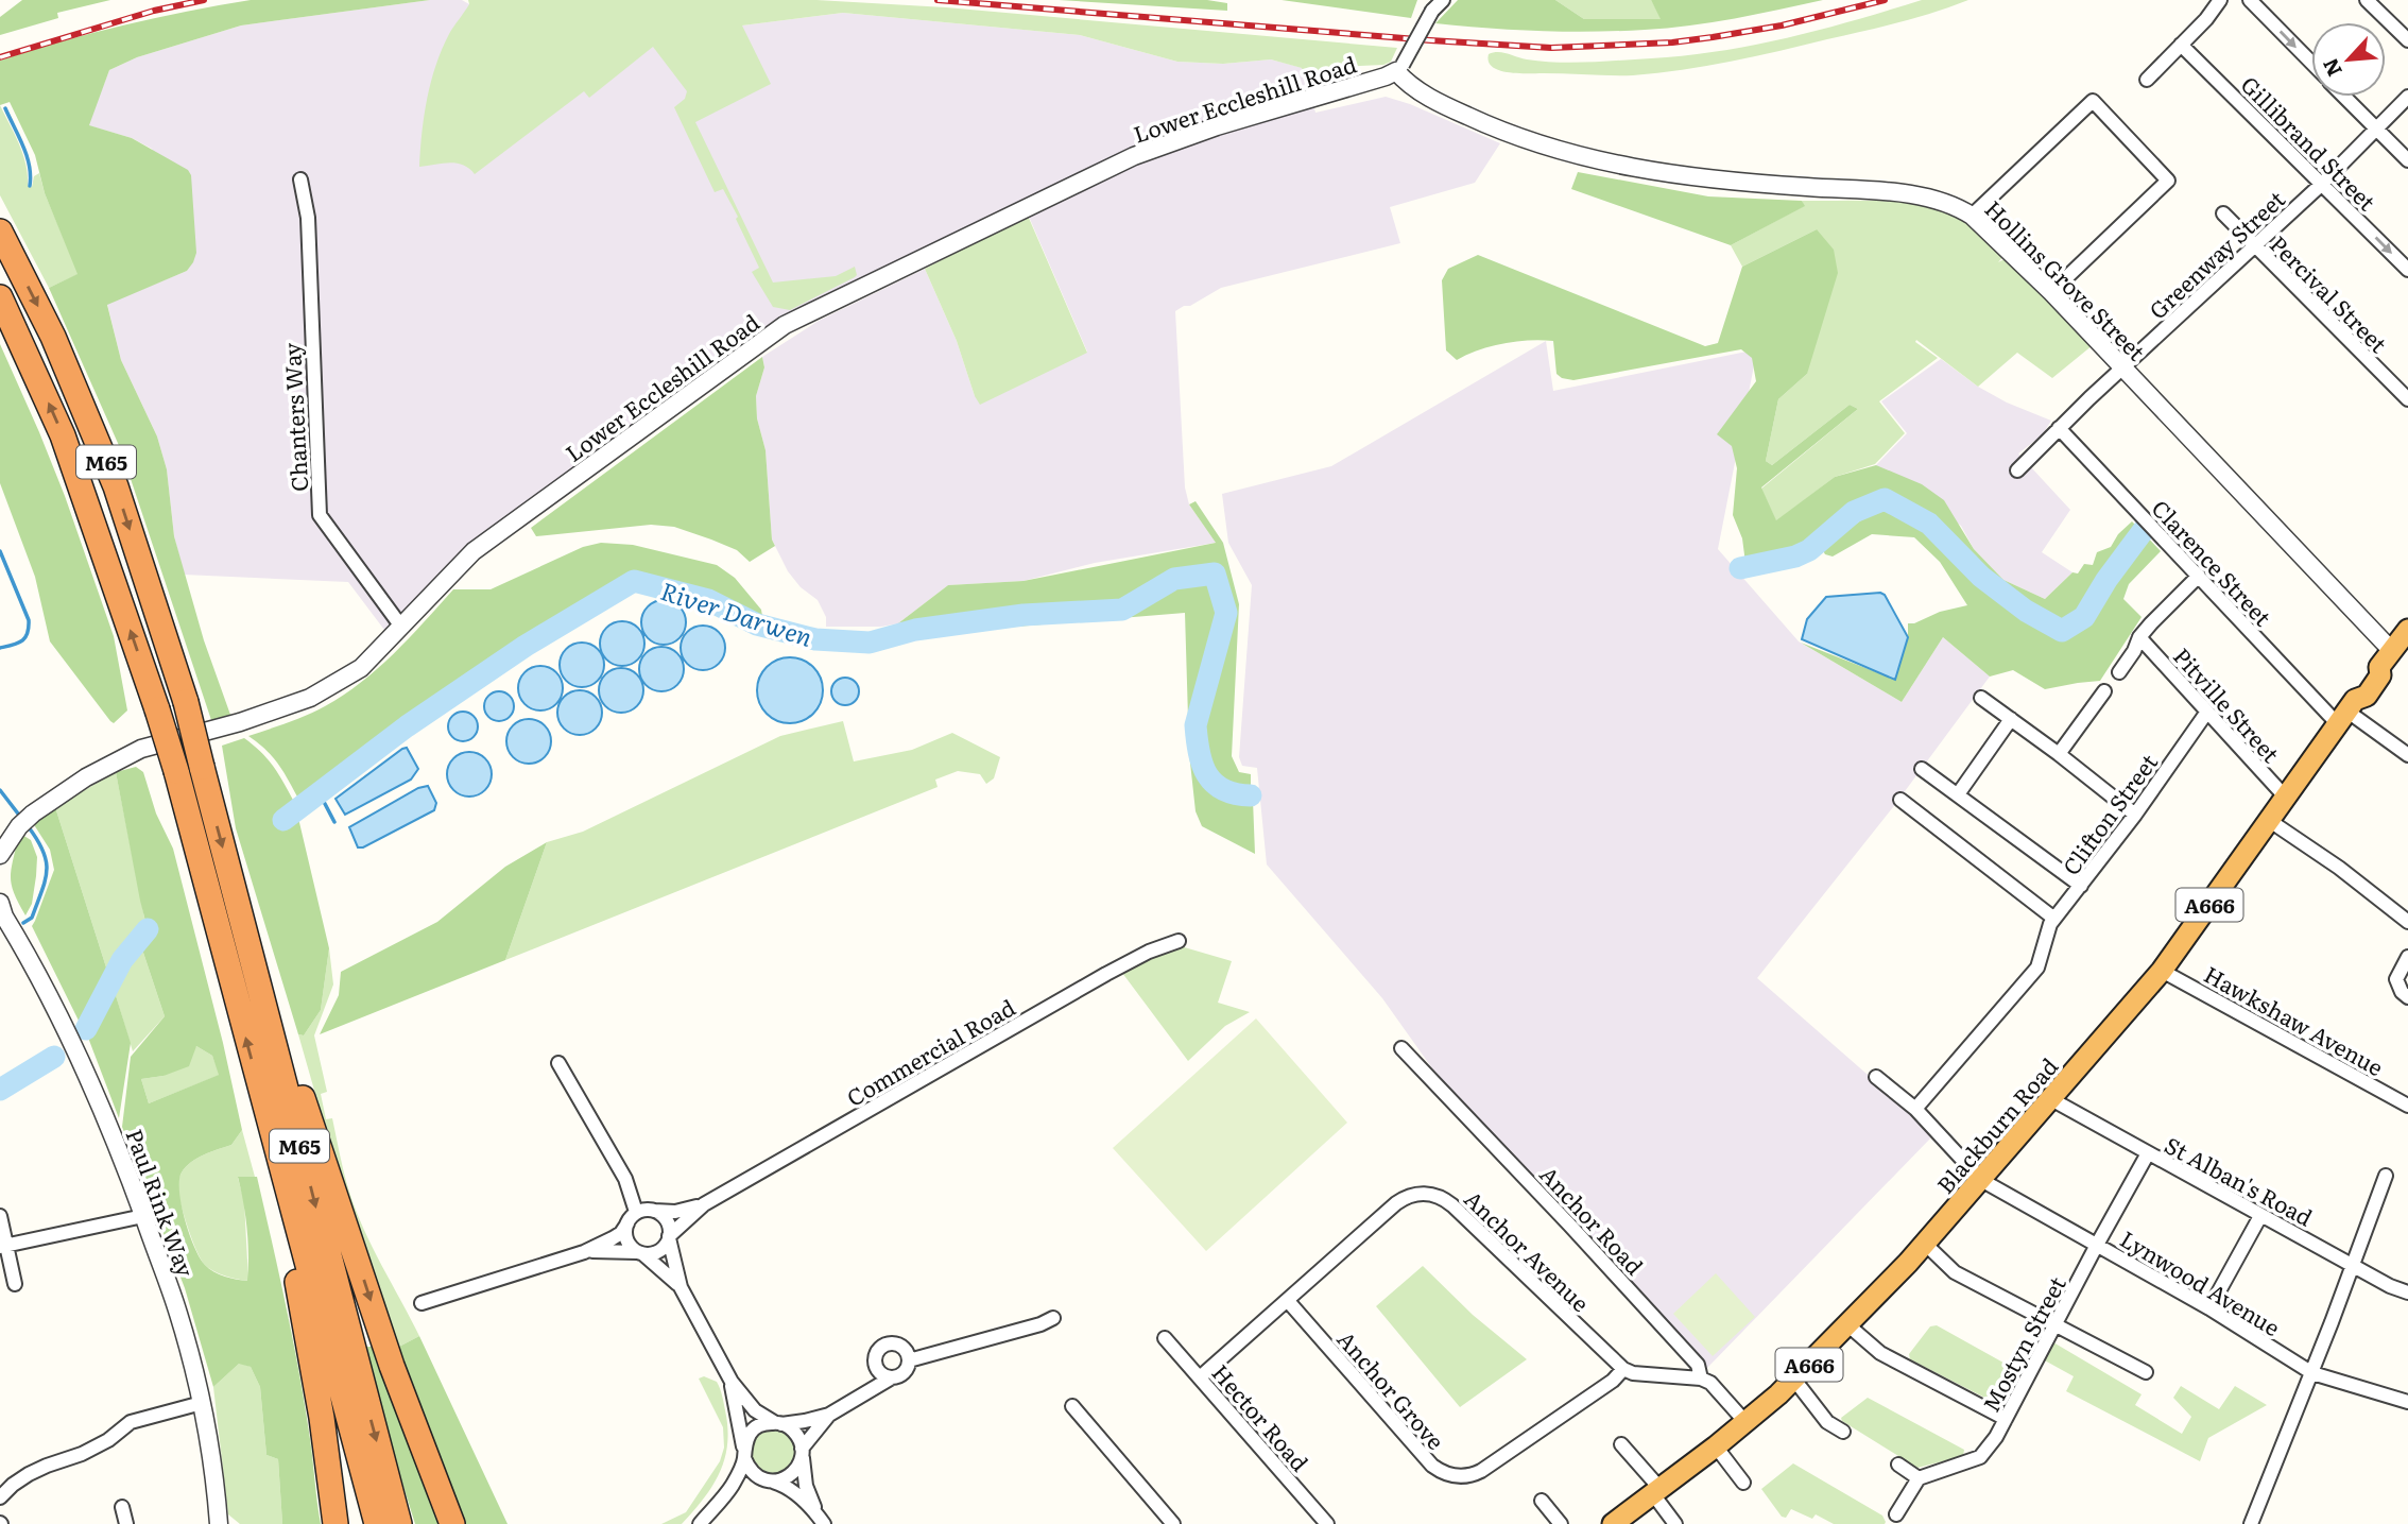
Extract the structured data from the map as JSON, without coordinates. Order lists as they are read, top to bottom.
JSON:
{
  "streets": {
    "highway": ["M65", "A666", "Blackburn Road"],
    "street": [
      "Lower Eccleshill Road",
      "Gillibrand Street",
      "Greenway Street",
      "Hollins Grove Street",
      "Percival Street",
      "Chanters Way",
      "Clarence Street",
      "Pitville Street",
      "Clifton Street",
      "Hawkshaw Avenue",
      "Commercial Road",
      "St Alban's Road",
      "Paul Rink Way",
      "Anchor Road",
      "Anchor Avenue",
      "Lynwood Avenue",
      "Mostyn Street",
      "Anchor Grove",
      "Hector Road"
    ]
  },
  "crossings": [
    ["Lower Eccleshill Road", "Hollins Grove Street"],
    ["Lower Eccleshill Road", "Chanters Way"],
    ["Gillibrand Street", "Greenway Street"],
    ["Greenway Street", "Hollins Grove Street"],
    ["Greenway Street", "Percival Street"],
    ["Greenway Street", "Clarence Street"],
    ["Hollins Grove Street", "Blackburn Road"],
    ["Clarence Street", "Blackburn Road"],
    ["Pitville Street", "Clifton Street"],
    ["Pitville Street", "Blackburn Road"],
    ["Clifton Street", "Lynwood Avenue"],
    ["Hawkshaw Avenue", "Blackburn Road"],
    ["Blackburn Road", "St Alban's Road"],
    ["Blackburn Road", "Anchor Road"],
    ["Blackburn Road", "Lynwood Avenue"],
    ["St Alban's Road", "Mostyn Street"],
    ["Anchor Avenue", "Anchor Grove"],
    ["Anchor Avenue", "Hector Road"],
    ["Lynwood Avenue", "Mostyn Street"]
  ],
  "water": ["River Darwen"],
  "north": "bottom left"
}
